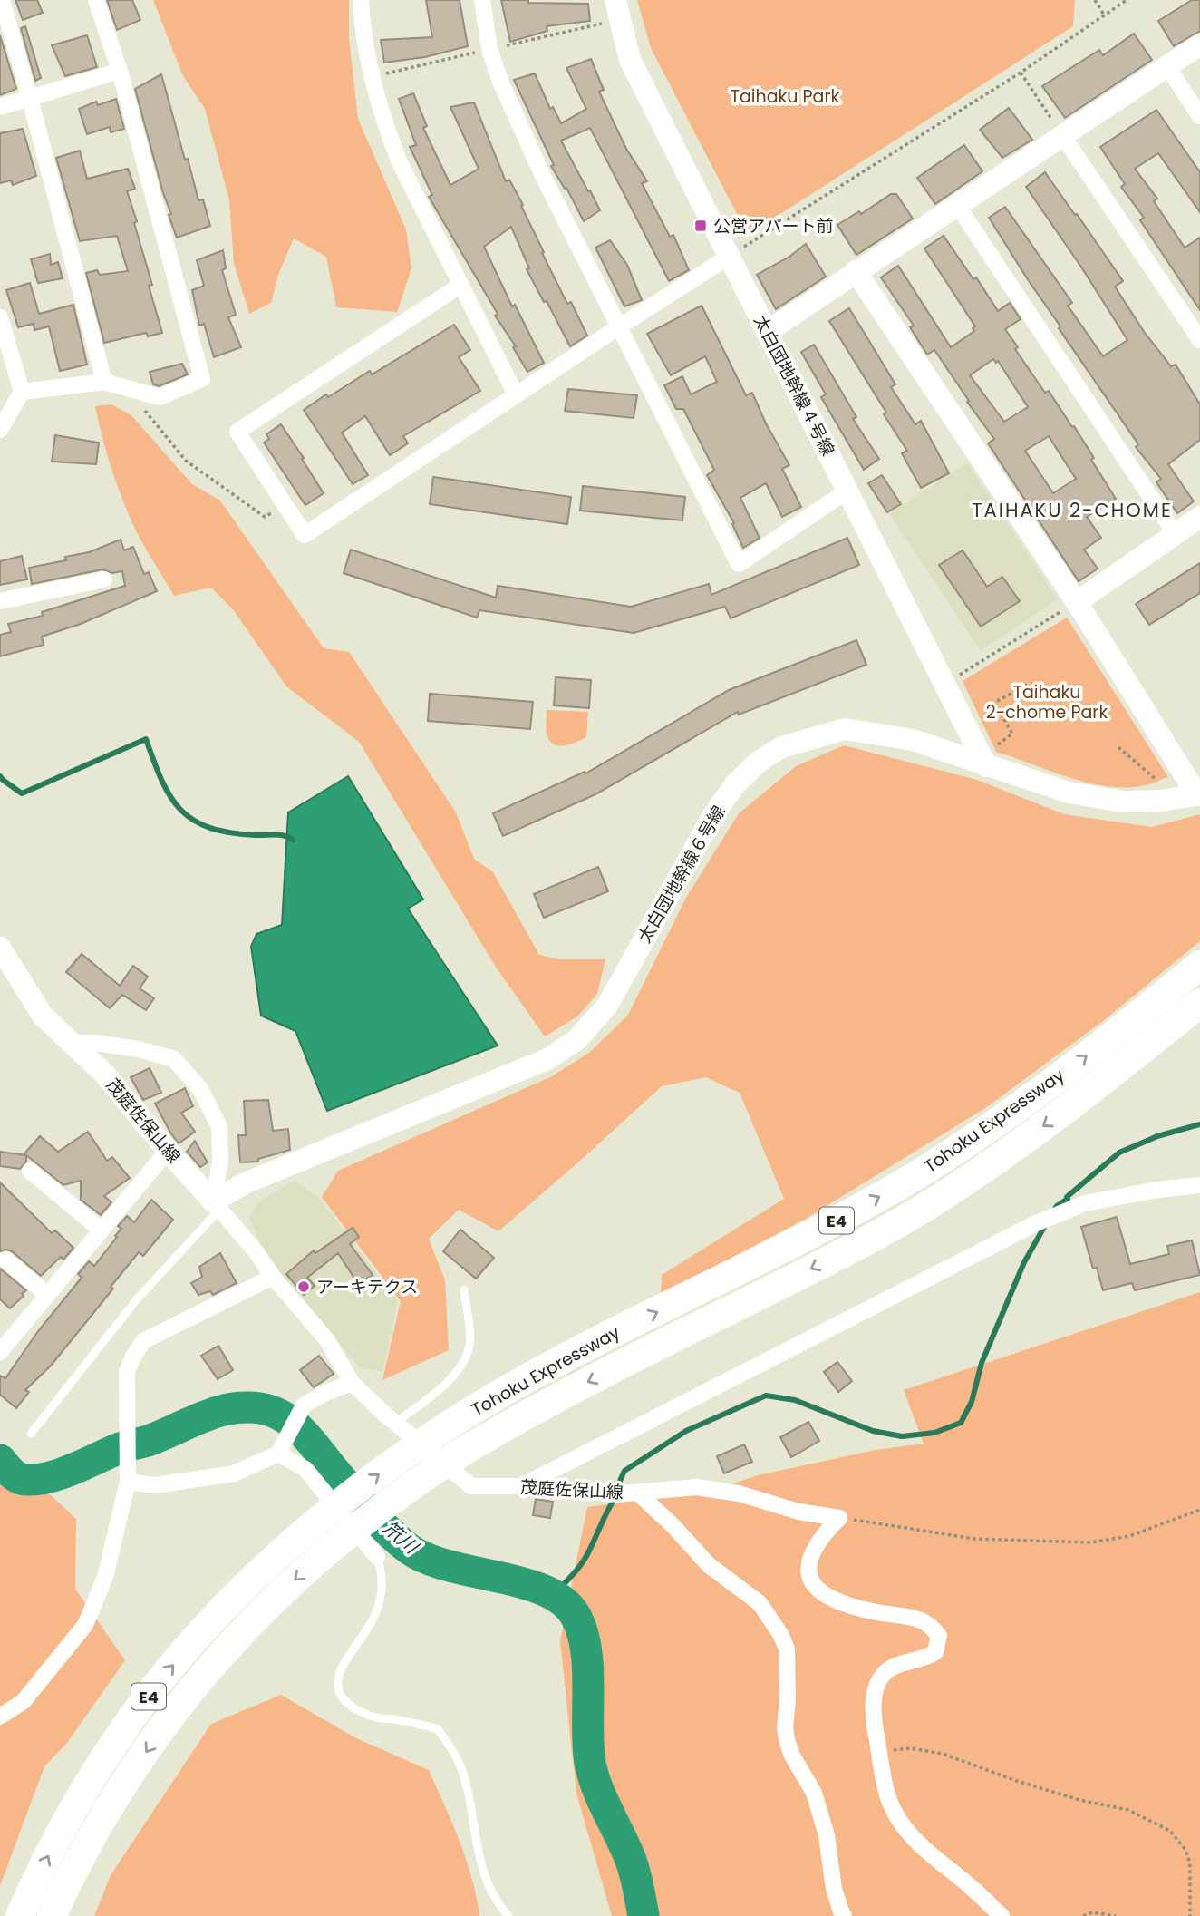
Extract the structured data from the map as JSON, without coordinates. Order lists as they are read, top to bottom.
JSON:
{
  "streets": {
    "highway": ["Tohoku Expressway", "E4"],
    "street": ["太白団地幹線４号線", "太白団地幹線６号線", "茂庭佐保山線"]
  },
  "crossings": [
    ["太白団地幹線４号線", "太白団地幹線６号線"],
    ["太白団地幹線６号線", "茂庭佐保山線"]
  ],
  "districts": ["TAIHAKU 2-CHOME"],
  "water": ["笊川"],
  "parks": ["Taihaku Park", "Taihaku 2-chome Park"],
  "places": {
    "transit": ["公営アパート前"],
    "other": ["アーキテクス"]
  }
}
